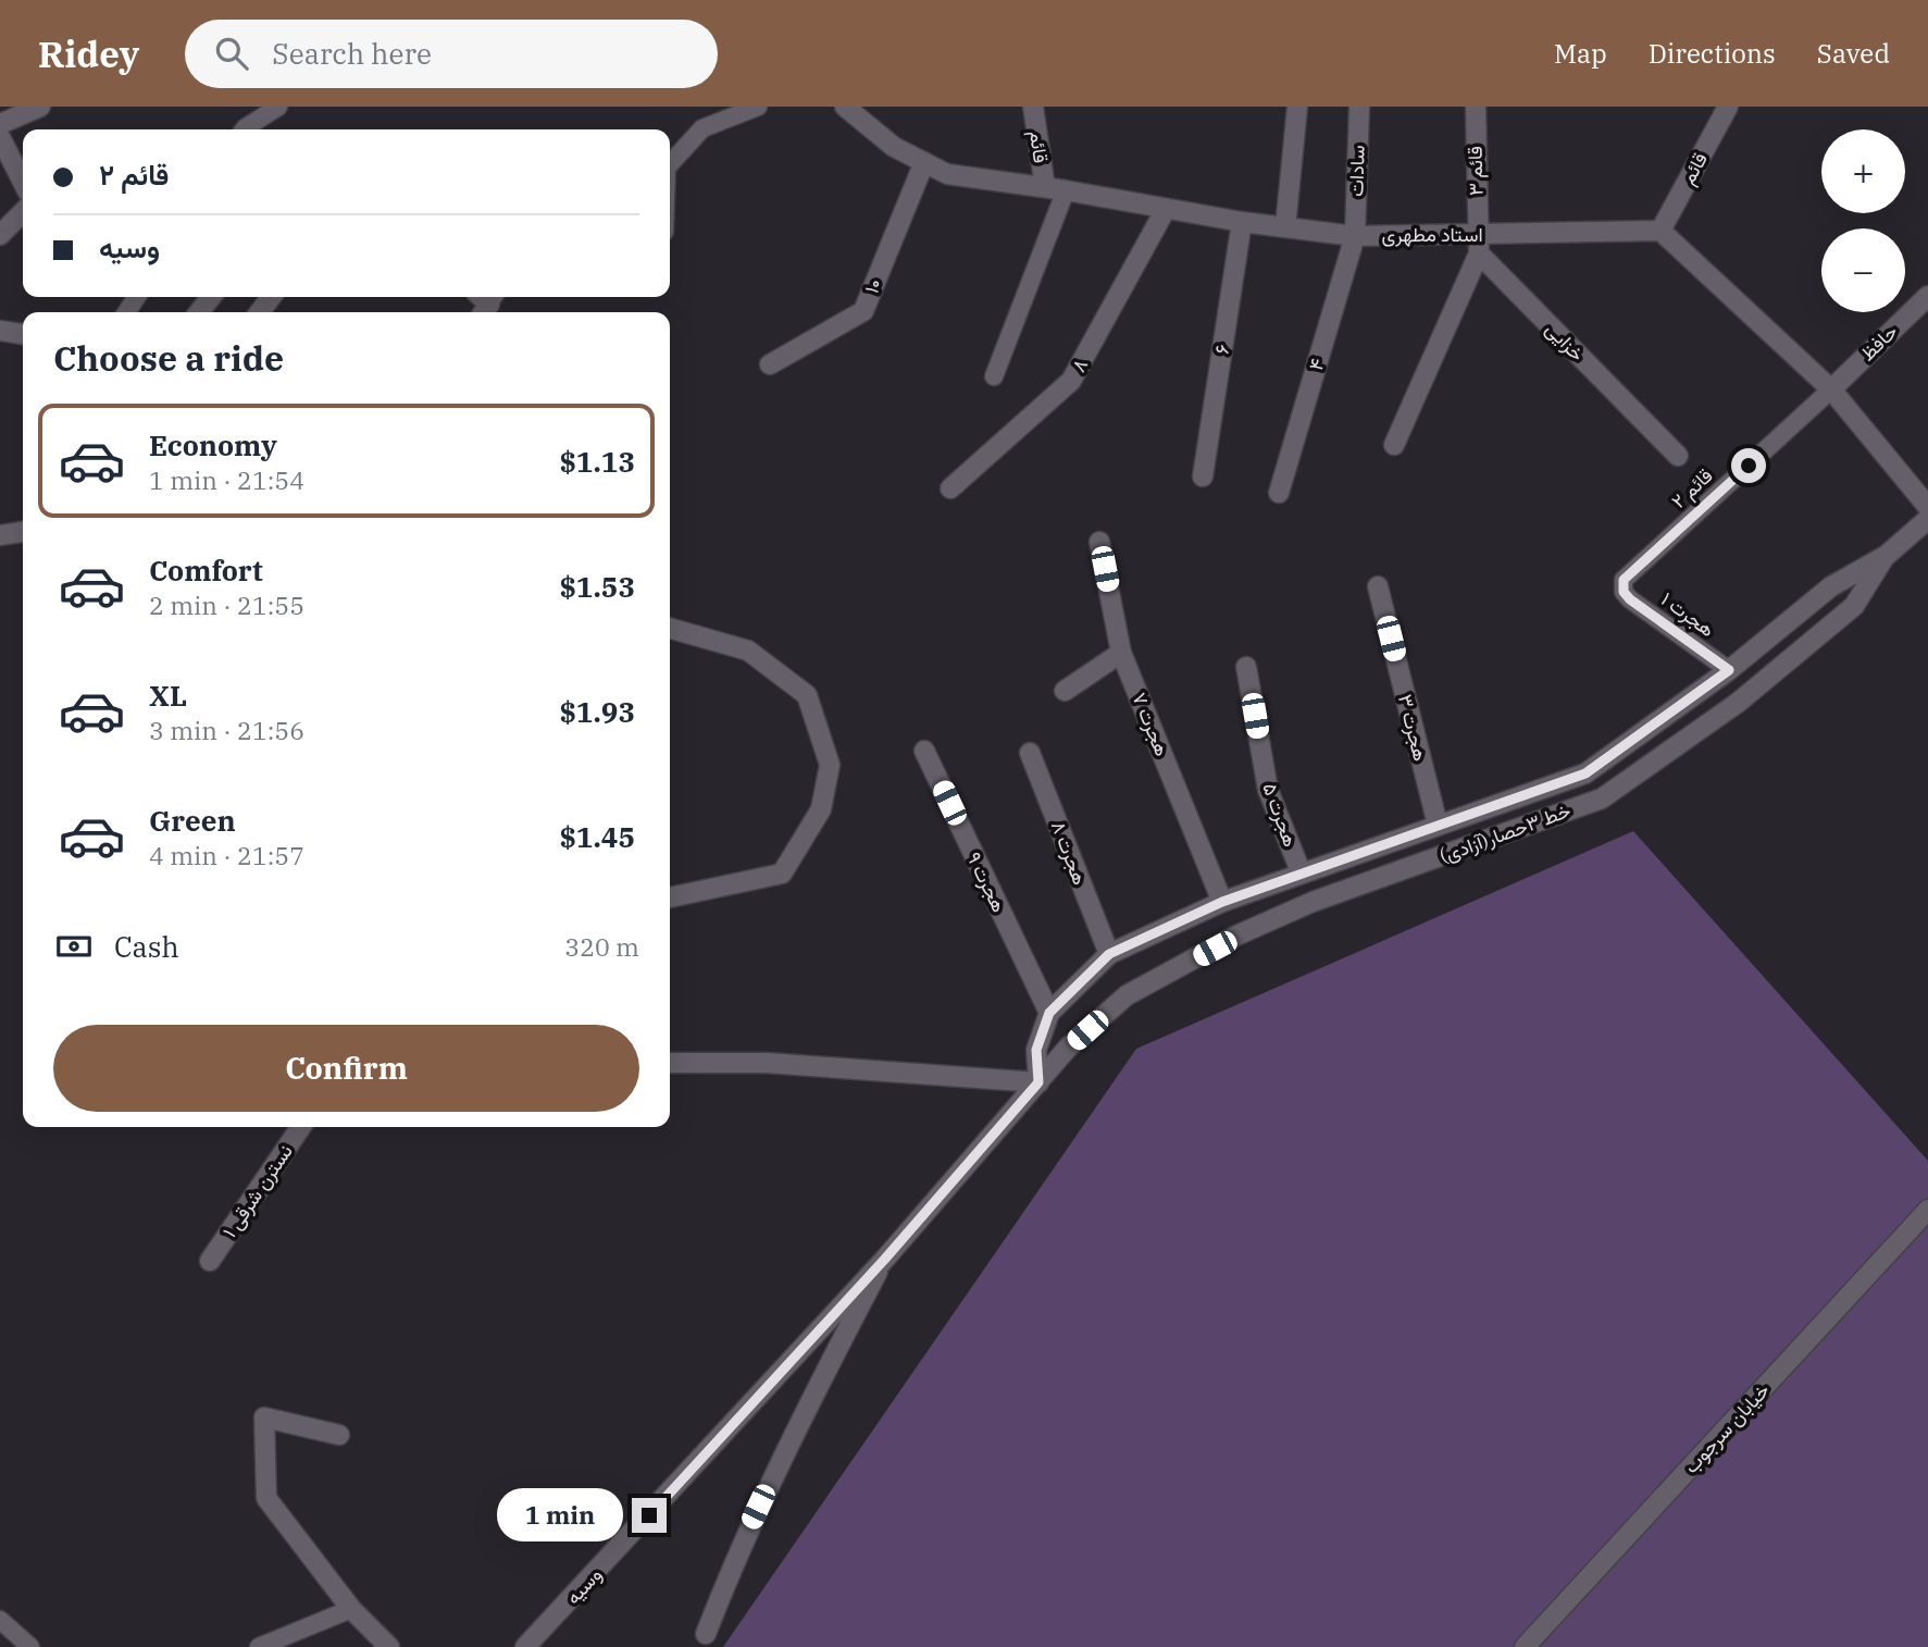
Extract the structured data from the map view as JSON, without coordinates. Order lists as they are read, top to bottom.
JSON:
{
  "streets": {
    "street": [
      "قائم",
      "سادات",
      "قائم ۳",
      "استاد مطهری",
      "۱۰",
      "خزایی",
      "حافظ",
      "۶",
      "۴",
      "۸",
      "هجرت ۷",
      "هجرت ۳",
      "هجرت ۵",
      "خط ۳حصار(آزادی)",
      "هجرت ۸",
      "هجرت ۹",
      "نسترن شرقی ۱",
      "خیابان سرجوب",
      "وسیه"
    ],
    "lane": ["قائم ۲", "هجرت ۱"]
  },
  "crossings": [
    ["قائم", "استاد مطهری"],
    ["سادات", "استاد مطهری"],
    ["سادات", "۴"],
    ["قائم ۳", "استاد مطهری"],
    ["قائم ۳", "خزایی"],
    ["استاد مطهری", "۱۰"],
    ["استاد مطهری", "خزایی"],
    ["استاد مطهری", "۶"],
    ["استاد مطهری", "۴"],
    ["استاد مطهری", "۸"],
    ["حافظ", "قائم ۲"],
    ["قائم ۲", "هجرت ۱"],
    ["خط ۳حصار(آزادی)", "وسیه"]
  ],
  "page": {
    "header": "Ridey",
    "search": "Search here",
    "nav": ["Map", "Directions", "Saved"],
    "map_buttons": ["+", "−"],
    "banner": ["قائم ۲", "وسیه"],
    "heading": "Choose a ride",
    "list": [
      {
        "name": "Economy",
        "note": "1 min · 21:54",
        "value": "$1.13"
      },
      {
        "name": "Comfort",
        "note": "2 min · 21:55",
        "value": "$1.53"
      },
      {
        "name": "XL",
        "note": "3 min · 21:56",
        "value": "$1.93"
      },
      {
        "name": "Green",
        "note": "4 min · 21:57",
        "value": "$1.45"
      }
    ],
    "pay": ["Cash", "320 m"],
    "buttons": "Confirm",
    "bubble": "1 min"
  }
}
